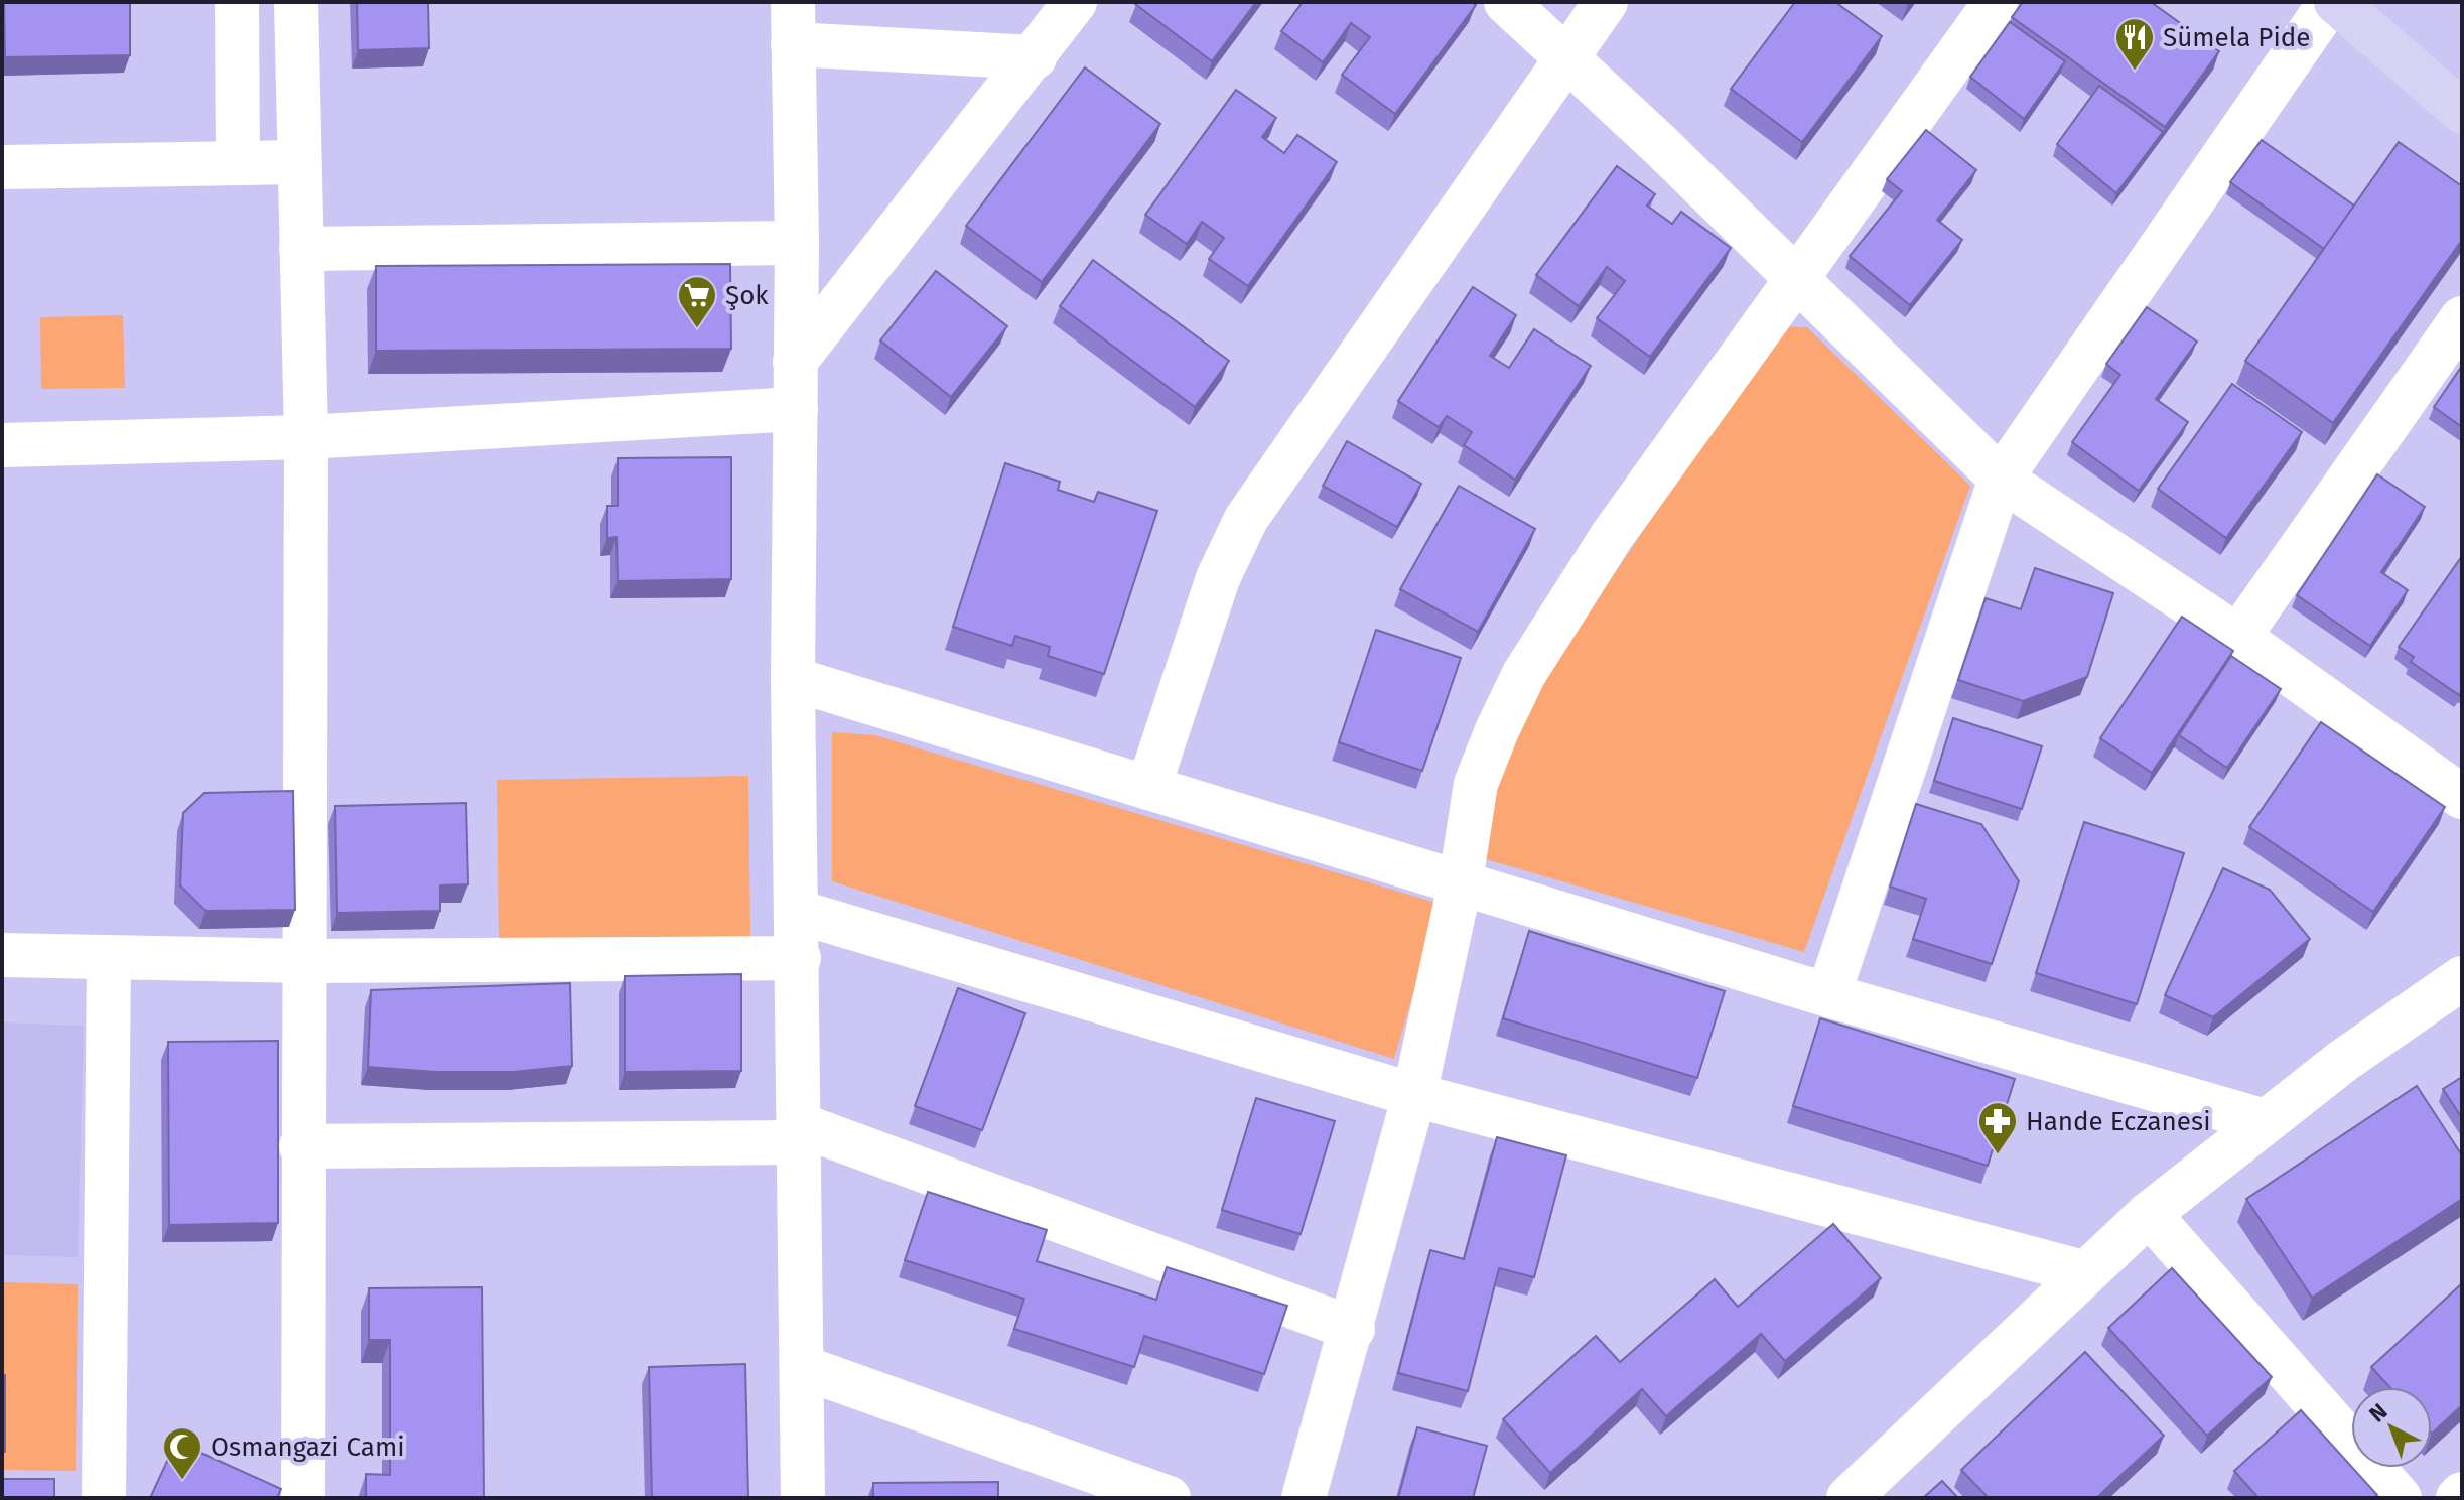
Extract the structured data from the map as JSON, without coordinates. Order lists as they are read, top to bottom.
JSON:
{
  "places": {
    "restaurant": ["Sümela Pide"],
    "supermarket": ["Şok"],
    "pharmacy": ["Hande Eczanesi"],
    "mosque": ["Osmangazi Cami"]
  },
  "north": "top left"
}
